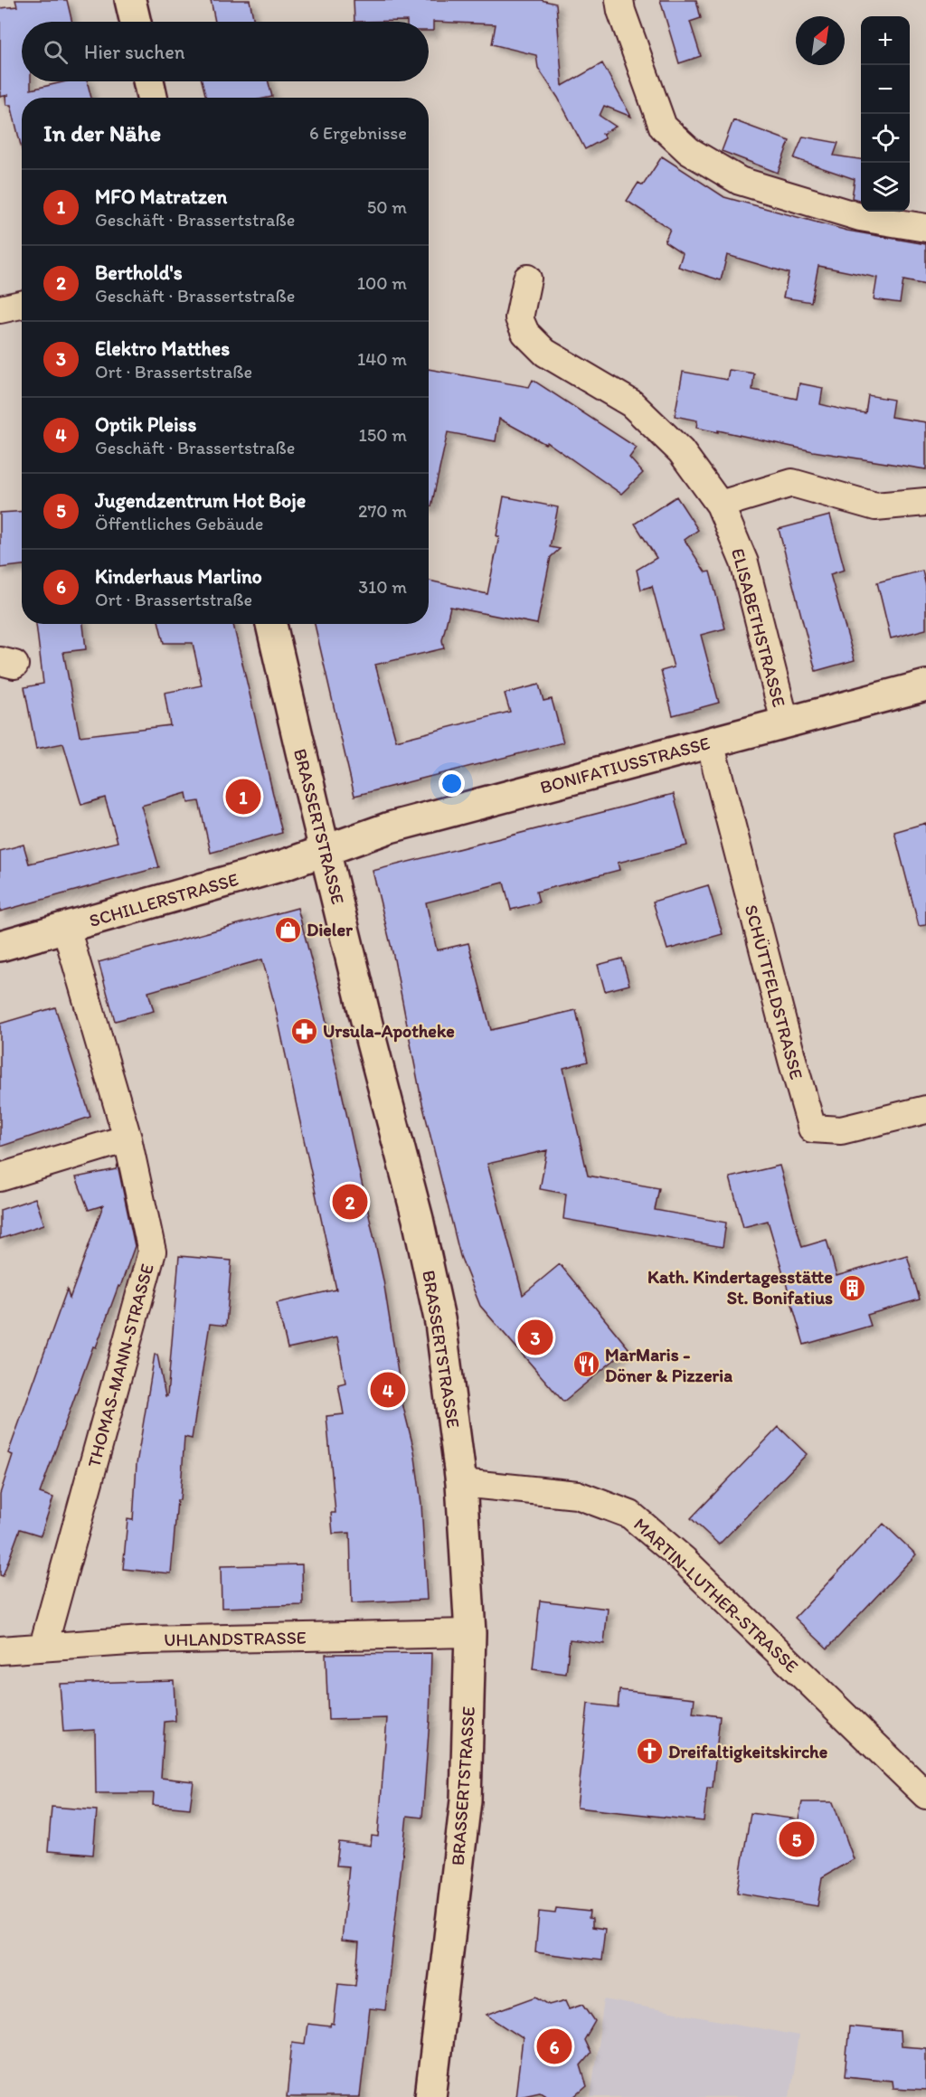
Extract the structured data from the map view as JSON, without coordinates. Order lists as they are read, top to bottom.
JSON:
{
  "streets": {
    "main road": ["BONIFATIUSSTRASSE", "BRASSERTSTRASSE", "SCHILLERSTRASSE"],
    "street": [
      "ELISABETHSTRASSE",
      "SCHÜTTFELDSTRASSE",
      "THOMAS-MANN-STRASSE",
      "MARTIN-LUTHER-STRASSE",
      "UHLANDSTRASSE"
    ]
  },
  "crossings": [
    ["ELISABETHSTRASSE", "BONIFATIUSSTRASSE"],
    ["BONIFATIUSSTRASSE", "BRASSERTSTRASSE"],
    ["BONIFATIUSSTRASSE", "SCHILLERSTRASSE"],
    ["BONIFATIUSSTRASSE", "SCHÜTTFELDSTRASSE"],
    ["BRASSERTSTRASSE", "SCHILLERSTRASSE"],
    ["BRASSERTSTRASSE", "MARTIN-LUTHER-STRASSE"],
    ["BRASSERTSTRASSE", "UHLANDSTRASSE"],
    ["SCHILLERSTRASSE", "THOMAS-MANN-STRASSE"],
    ["THOMAS-MANN-STRASSE", "UHLANDSTRASSE"]
  ],
  "places": {
    "shop": ["Dieler"],
    "pharmacy": ["Ursula-Apotheke"],
    "building": ["Kath. Kindertagesstätte St. Bonifatius"],
    "restaurant": ["MarMaris - Döner & Pizzeria"],
    "church": ["Dreifaltigkeitskirche"]
  },
  "north": "top right",
  "page": {
    "map_buttons": ["+", "−"],
    "search": "Hier suchen",
    "heading": ["In der Nähe", "6 Ergebnisse"],
    "list": [
      {
        "mark": "1",
        "name": "MFO Matratzen",
        "note": "Geschäft · Brassertstraße",
        "value": "50 m"
      },
      {
        "mark": "2",
        "name": "Berthold's",
        "note": "Geschäft · Brassertstraße",
        "value": "100 m"
      },
      {
        "mark": "3",
        "name": "Elektro Matthes",
        "note": "Ort · Brassertstraße",
        "value": "140 m"
      },
      {
        "mark": "4",
        "name": "Optik Pleiss",
        "note": "Geschäft · Brassertstraße",
        "value": "150 m"
      },
      {
        "mark": "5",
        "name": "Jugendzentrum Hot Boje",
        "note": "Öffentliches Gebäude",
        "value": "270 m"
      },
      {
        "mark": "6",
        "name": "Kinderhaus Marlino",
        "note": "Ort · Brassertstraße",
        "value": "310 m"
      }
    ],
    "pins": [
      "1",
      "2",
      "3",
      "4",
      "5",
      "6"
    ]
  }
}
